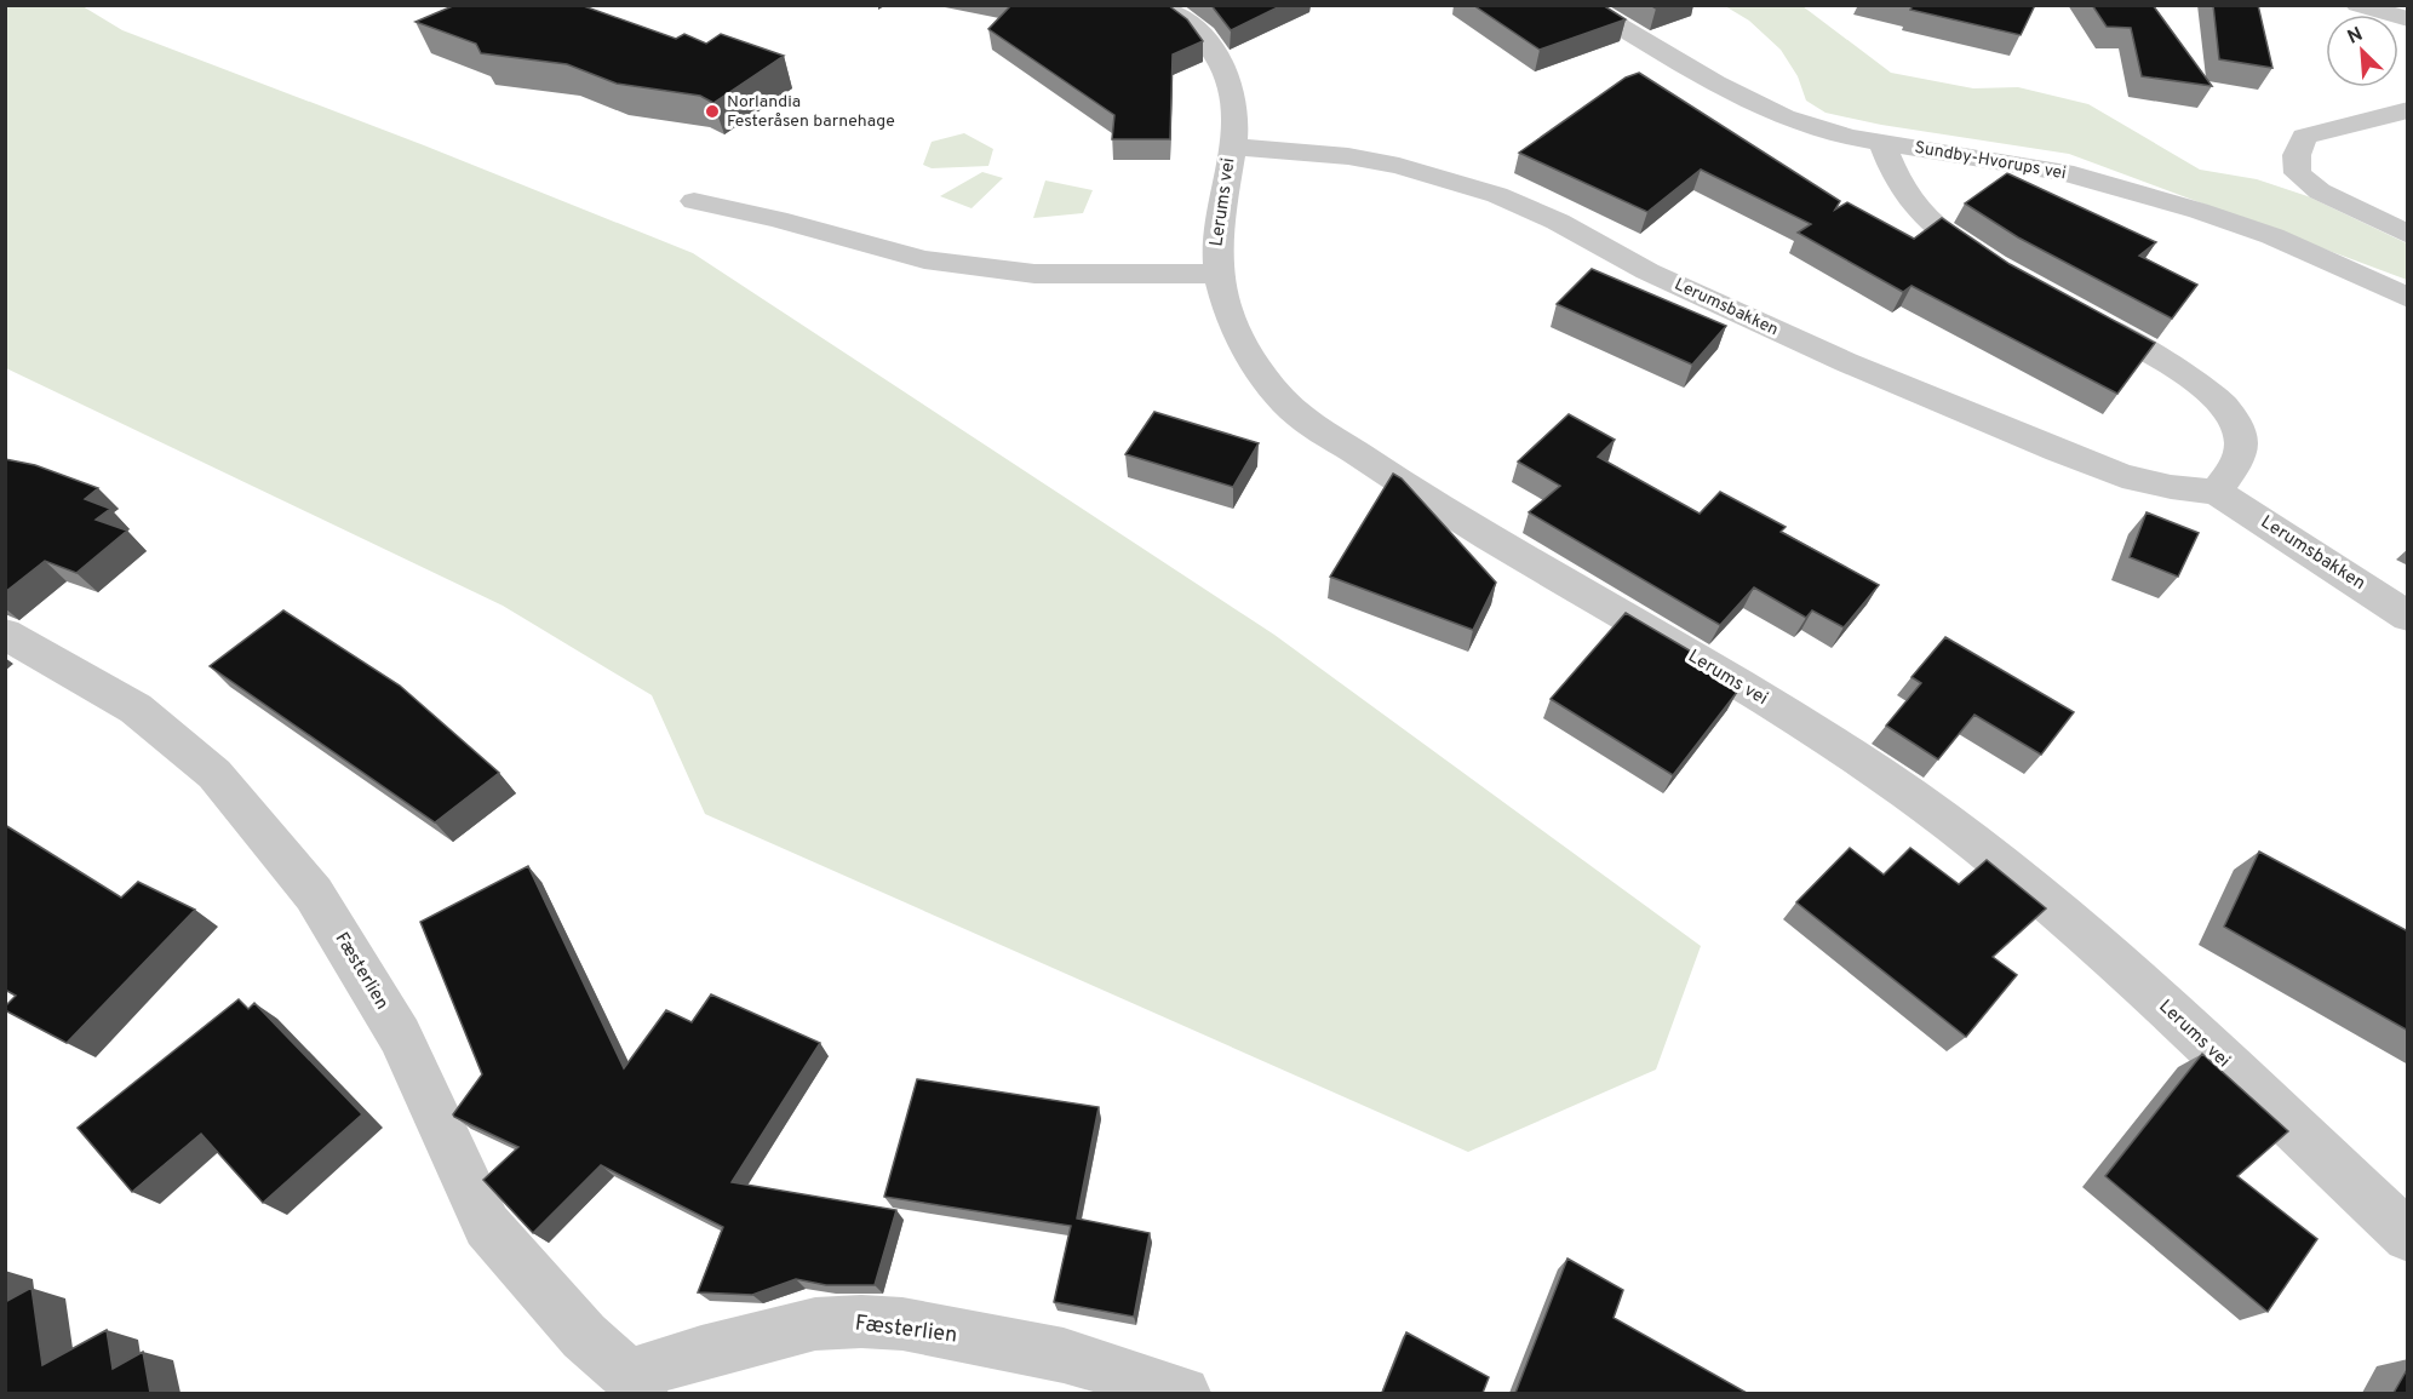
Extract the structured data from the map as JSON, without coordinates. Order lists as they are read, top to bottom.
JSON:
{
  "streets": {
    "street": [
      "Sundby-Hvorups vei",
      "Lerums vei",
      "Lerumsbakken",
      "Fæsterlien"
    ]
  },
  "crossings": [
    ["Lerums vei", "Lerumsbakken"]
  ],
  "places": ["Norlandia Festeråsen barnehage"],
  "north": "top left"
}
